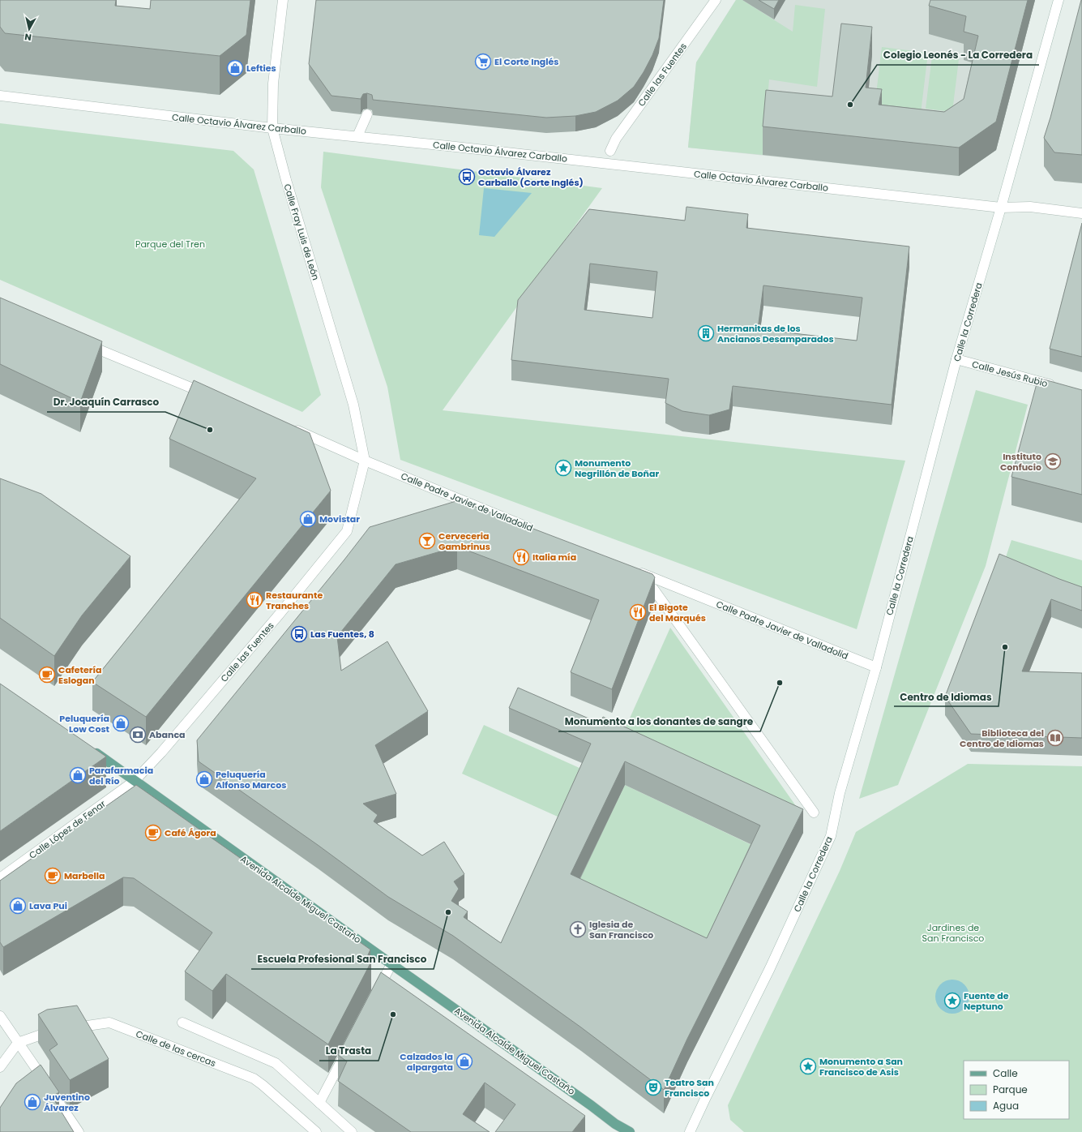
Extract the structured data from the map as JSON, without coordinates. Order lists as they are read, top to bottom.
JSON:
{
  "streets": {
    "main road": ["Avenida Alcalde Miguel Castaño"],
    "street": [
      "Calle las Fuentes",
      "Calle Octavio Álvarez Carballo",
      "Calle Fray Luis de León",
      "Calle la Corredera",
      "Calle Jesús Rubio",
      "Calle Padre Javier de Valladolid",
      "Calle López de Fenar",
      "Calle de las cercas"
    ]
  },
  "crossings": [
    ["Calle las Fuentes", "Calle Fray Luis de León"],
    ["Calle las Fuentes", "Calle Padre Javier de Valladolid"],
    ["Calle las Fuentes", "Calle López de Fenar"],
    ["Calle las Fuentes", "Avenida Alcalde Miguel Castaño"],
    ["Calle Octavio Álvarez Carballo", "Calle Fray Luis de León"],
    ["Calle Octavio Álvarez Carballo", "Calle la Corredera"],
    ["Calle Fray Luis de León", "Calle Padre Javier de Valladolid"],
    ["Calle la Corredera", "Calle Jesús Rubio"],
    ["Calle la Corredera", "Calle Padre Javier de Valladolid"],
    ["Calle López de Fenar", "Avenida Alcalde Miguel Castaño"]
  ],
  "parks": ["Parque del Tren", "Jardines de San Francisco"],
  "places": {
    "supermarket": ["El Corte Inglés"],
    "shop": [
      "Lefties",
      "Movistar",
      "Peluquería Low Cost",
      "Parafarmacia del Río",
      "Peluquería Alfonso Marcos",
      "Lava Pui",
      "Calzados la alpargata",
      "Juventino Álvarez"
    ],
    "other": [
      "Colegio Leonés - La Corredera",
      "Dr. Joaquín Carrasco",
      "Centro de Idiomas",
      "Monumento a los donantes de sangre",
      "Escuela Profesional San Francisco",
      "La Trasta"
    ],
    "bus stop": ["Octavio Álvarez Carballo (Corte Inglés)", "Las Fuentes, 8"],
    "building": ["Hermanitas de los Ancianos Desamparados"],
    "school or university": ["Instituto Confucio"],
    "place": ["Monumento Negrillón de Boñar", "Fuente de Neptuno", "Monumento a San Francisco de Asis"],
    "bar": ["Cerveceria Gambrinus"],
    "restaurant": ["Italia mía", "Restaurante Tranches", "El Bigote del Marqués"],
    "cafe": ["Cafetería Eslogan", "Café Ágora", "Marbella"],
    "bank": ["Abanca"],
    "library": ["Biblioteca del Centro de Idiomas"],
    "church": ["Iglesia de San Francisco"],
    "theatre": ["Teatro San Francisco"]
  },
  "legend": ["Calle", "Parque", "Agua"],
  "north": "bottom"
}
